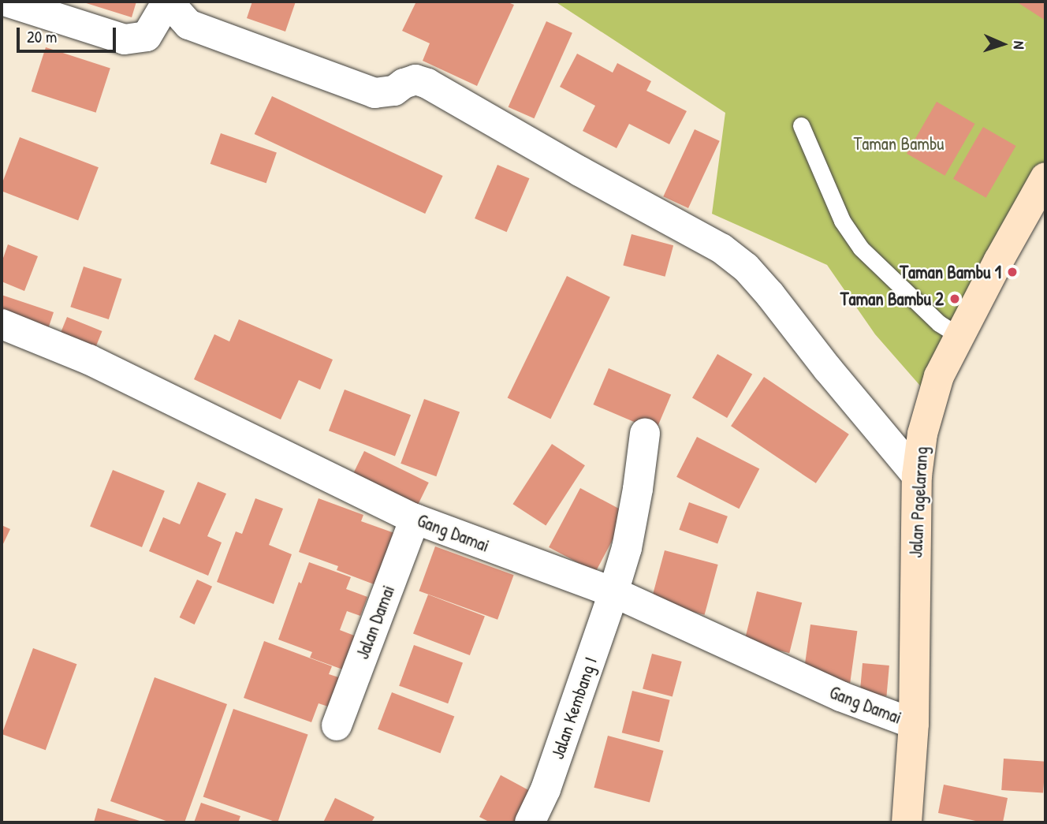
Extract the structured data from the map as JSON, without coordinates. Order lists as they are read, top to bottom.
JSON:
{
  "streets": {
    "street": [
      "Jalan Pagelarang",
      "Gang Damai",
      "Jalan Damai",
      "Jalan Kembang I"
    ]
  },
  "crossings": [
    ["Jalan Pagelarang", "Gang Damai"],
    ["Gang Damai", "Jalan Damai"],
    ["Gang Damai", "Jalan Kembang I"]
  ],
  "parks": ["Taman Bambu"],
  "places": ["Taman Bambu 1", "Taman Bambu 2"],
  "scale_bar": "20 m",
  "north": "right"
}
